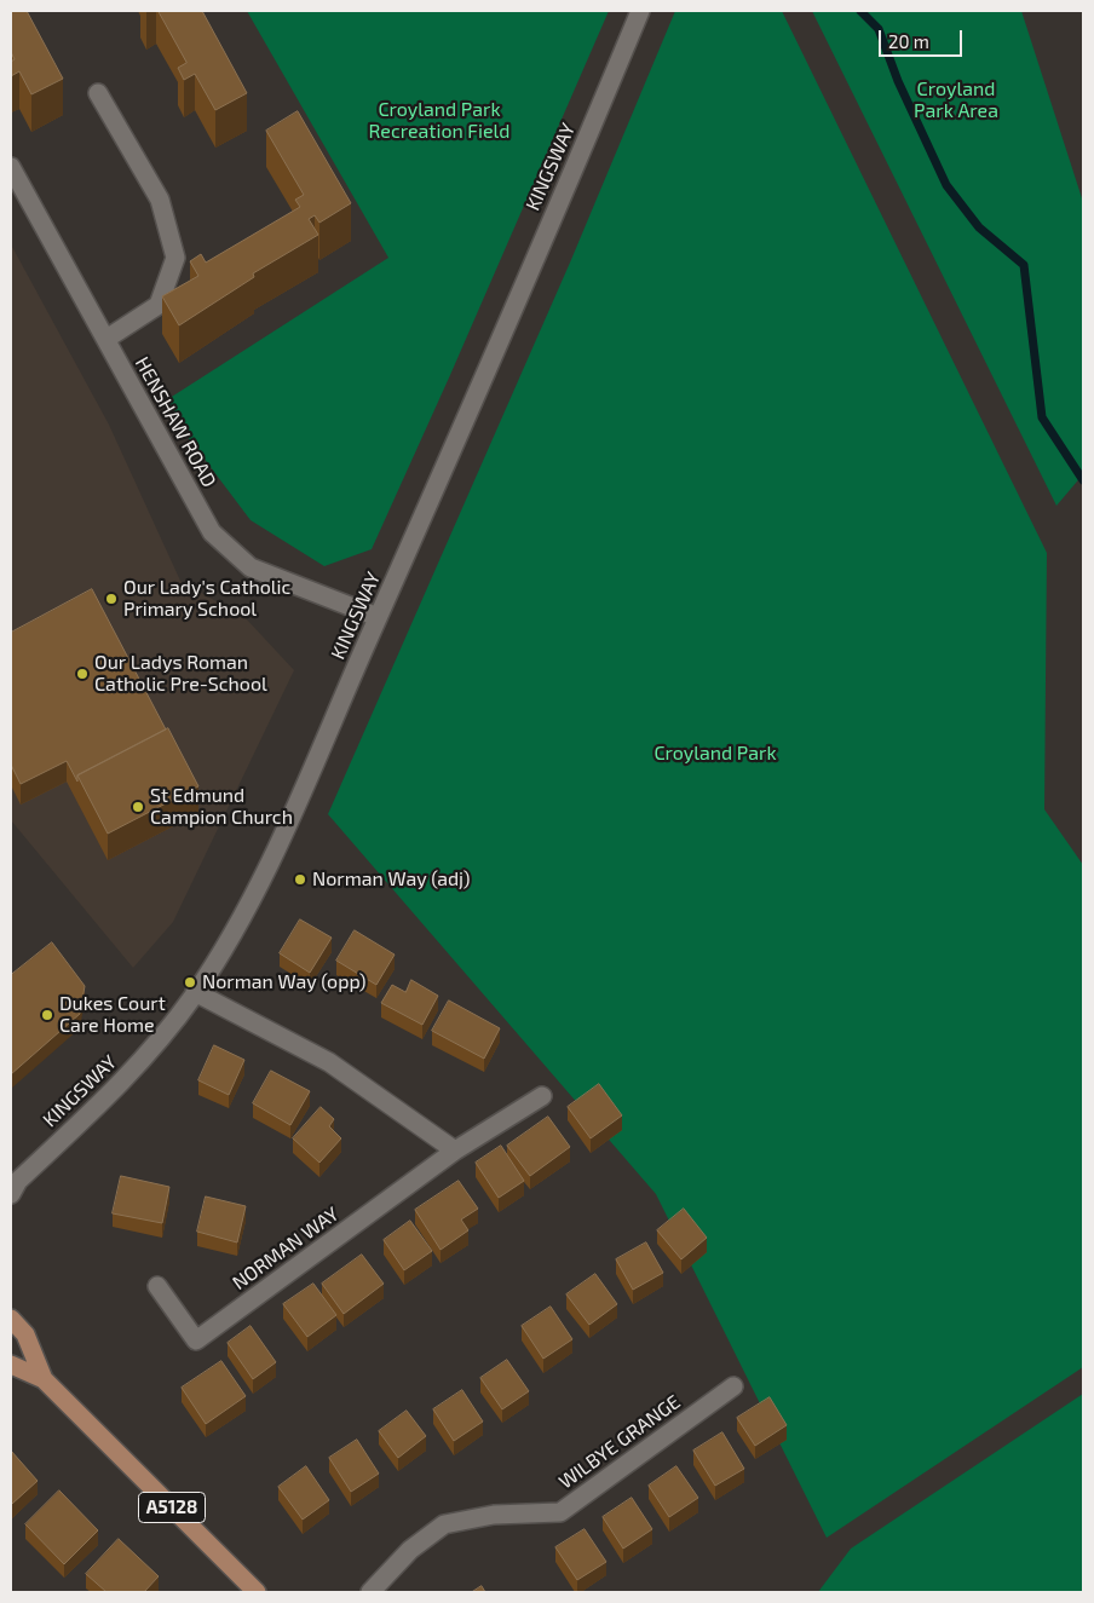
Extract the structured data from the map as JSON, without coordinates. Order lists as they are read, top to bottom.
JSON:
{
  "streets": {
    "main road": ["A5128"],
    "street": [
      "KINGSWAY",
      "HENSHAW ROAD",
      "NORMAN WAY",
      "WILBYE GRANGE"
    ]
  },
  "crossings": [
    ["KINGSWAY", "HENSHAW ROAD"]
  ],
  "parks": ["Croyland Park Area", "Croyland Park Recreation Field", "Croyland Park"],
  "places": [
    "Our Lady's Catholic Primary School",
    "Our Ladys Roman Catholic Pre-School",
    "St Edmund Campion Church",
    "Norman Way (adj)",
    "Norman Way (opp)",
    "Dukes Court Care Home"
  ],
  "scale_bar": "20 m"
}
